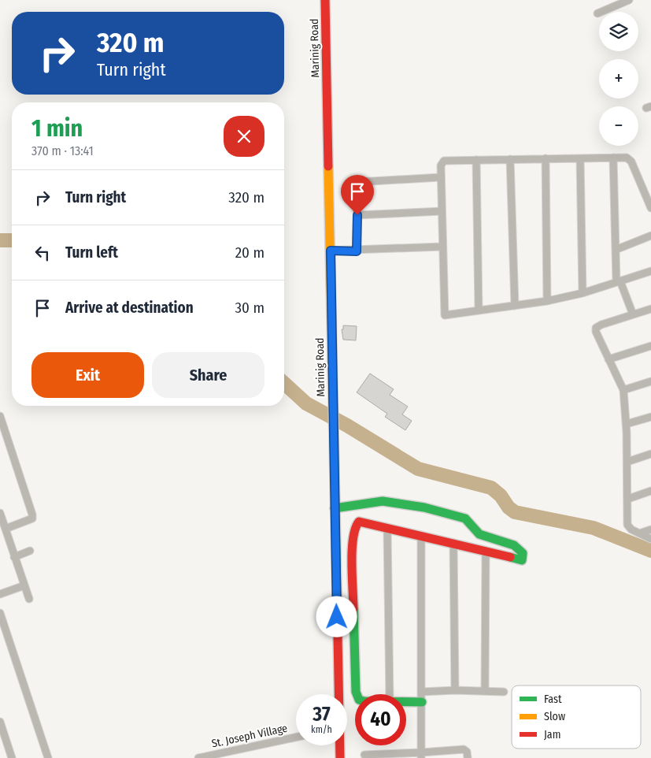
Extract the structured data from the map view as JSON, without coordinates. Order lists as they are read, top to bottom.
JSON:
{
  "streets": {
    "street": ["Marinig Road", "St. Joseph Village"]
  },
  "legend": ["Fast", "Slow", "Jam"],
  "page": {
    "map_buttons": ["+", "−"],
    "turn": ["320 m", "Turn right"],
    "heading": ["1 min", "370 m · 13:41"],
    "list": [
      {
        "name": "Turn right",
        "value": "320 m"
      },
      {
        "name": "Turn left",
        "value": "20 m"
      },
      {
        "name": "Arrive at destination",
        "value": "30 m"
      }
    ],
    "buttons": ["Exit", "Share"],
    "speed": "37 km/h",
    "limit": "40"
  }
}
